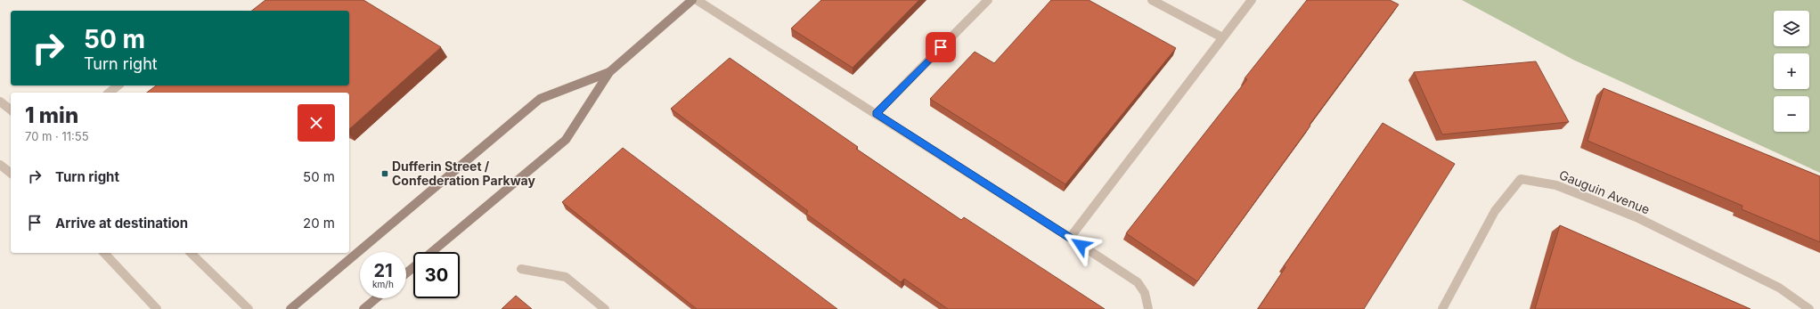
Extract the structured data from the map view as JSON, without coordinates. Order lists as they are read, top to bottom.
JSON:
{
  "streets": {
    "street": ["Gauguin Avenue"]
  },
  "places": {
    "transit": ["Dufferin Street / Confederation Parkway"]
  },
  "page": {
    "map_buttons": ["+", "−"],
    "turn": ["50 m", "Turn right"],
    "heading": ["1 min", "70 m · 11:55"],
    "list": [
      {
        "name": "Turn right",
        "value": "50 m"
      },
      {
        "name": "Arrive at destination",
        "value": "20 m"
      }
    ],
    "speed": "21 km/h",
    "limit": "30"
  }
}
